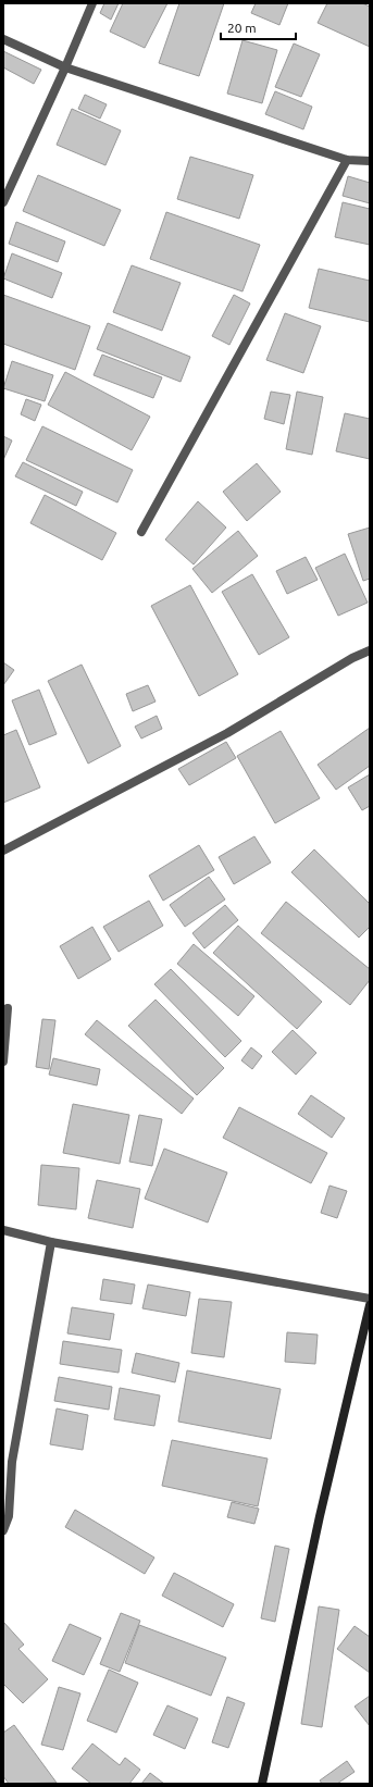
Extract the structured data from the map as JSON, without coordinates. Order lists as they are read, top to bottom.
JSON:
{
  "scale_bar": "20 m"
}
